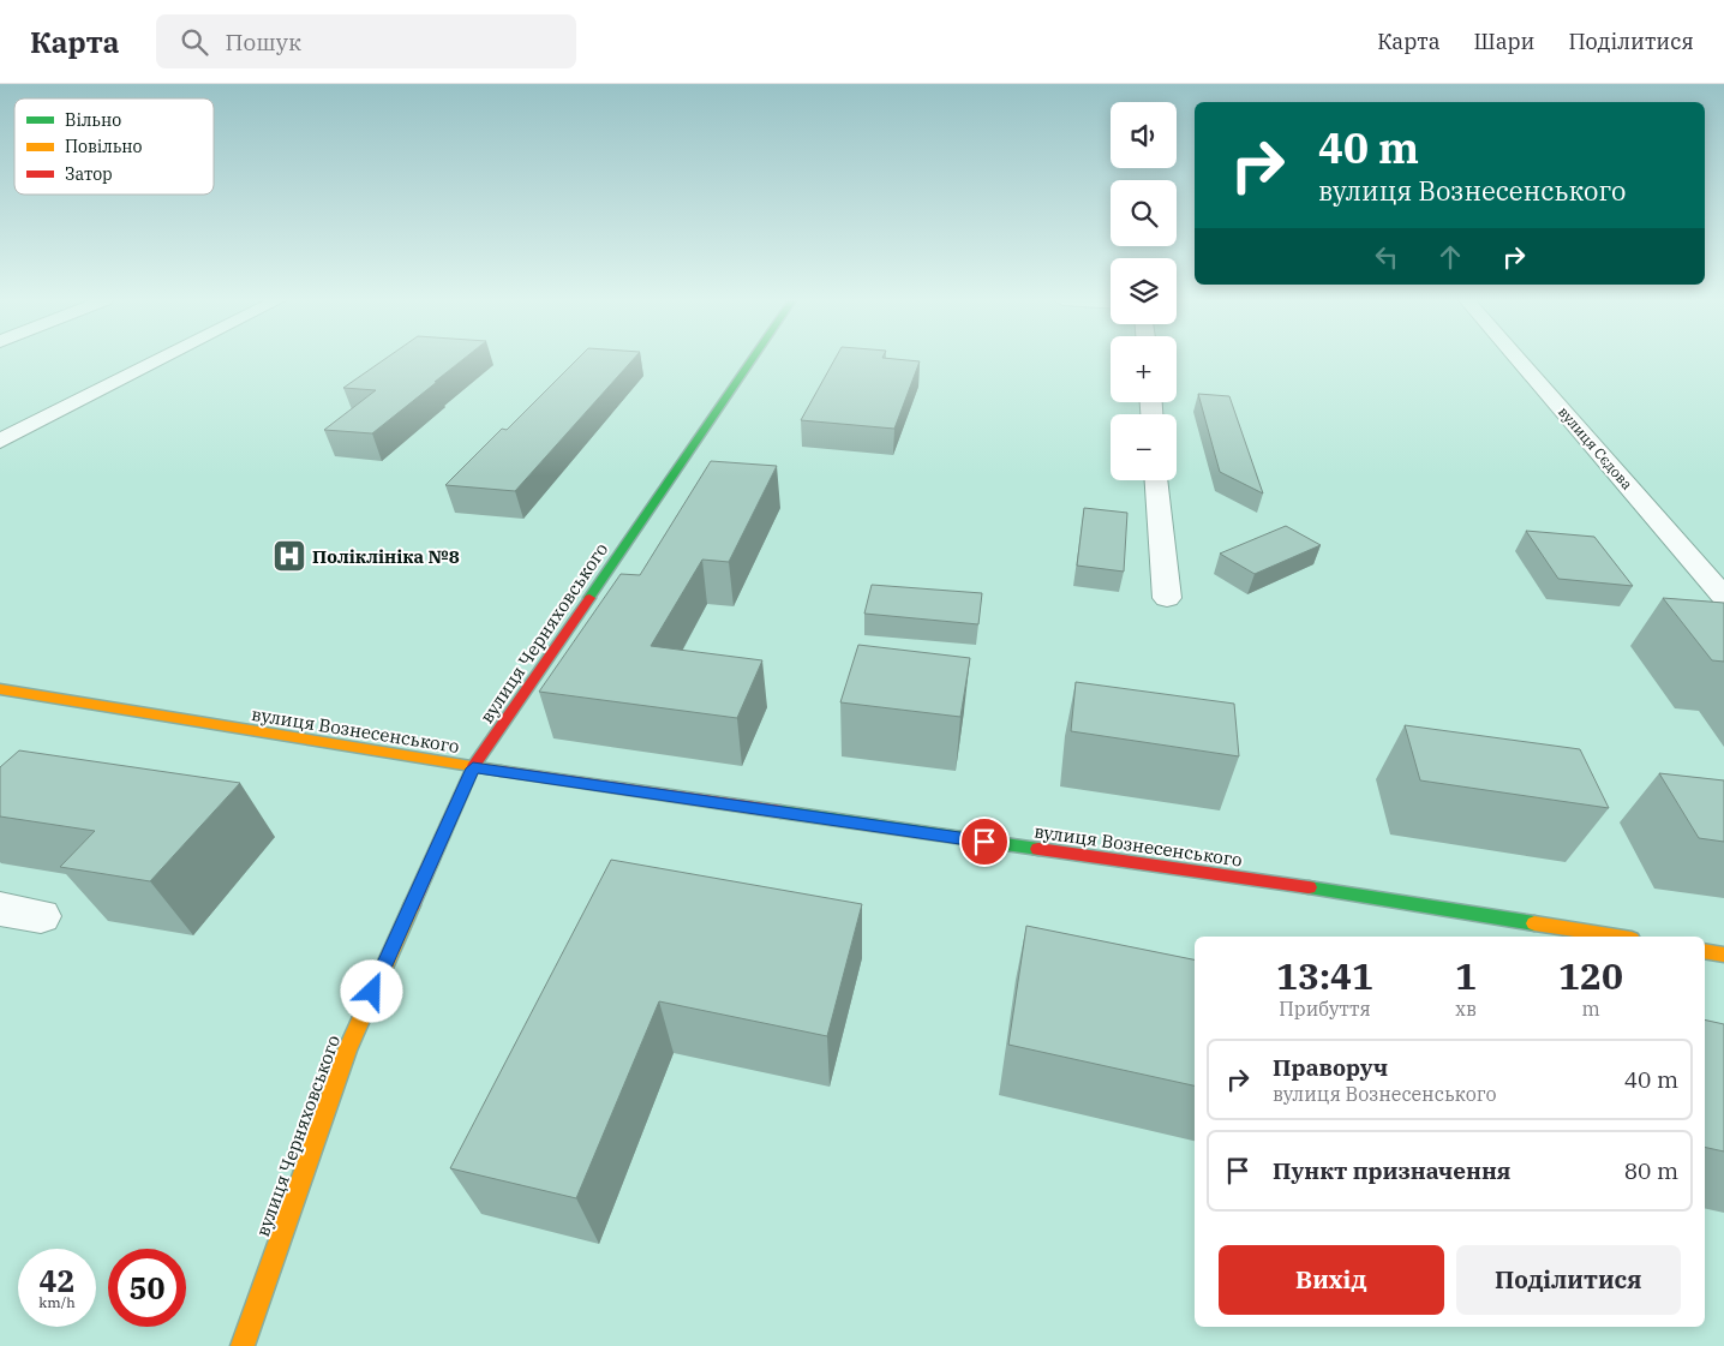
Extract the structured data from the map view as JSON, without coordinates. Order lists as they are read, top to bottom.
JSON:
{
  "streets": {
    "street": ["вулиця Сєдова", "вулиця Черняховського", "вулиця Вознесенського"]
  },
  "crossings": [
    ["вулиця Черняховського", "вулиця Вознесенського"]
  ],
  "places": {
    "hospital": ["Поліклініка №8"]
  },
  "legend": ["Вільно", "Повільно", "Затор"],
  "page": {
    "header": "Карта",
    "search": "Пошук",
    "nav": ["Карта", "Шари", "Поділитися"],
    "map_buttons": ["+", "−"],
    "turn": ["40 m", "вулиця Вознесенського"],
    "eta": [
      "13:41",
      "Прибуття",
      "1",
      "хв",
      "120",
      "m"
    ],
    "list": [
      {
        "name": "Праворуч",
        "note": "вулиця Вознесенського",
        "value": "40 m"
      },
      {
        "name": "Пункт призначення",
        "value": "80 m"
      }
    ],
    "buttons": ["Вихід", "Поділитися"],
    "speed": "42 km/h",
    "limit": "50"
  }
}
